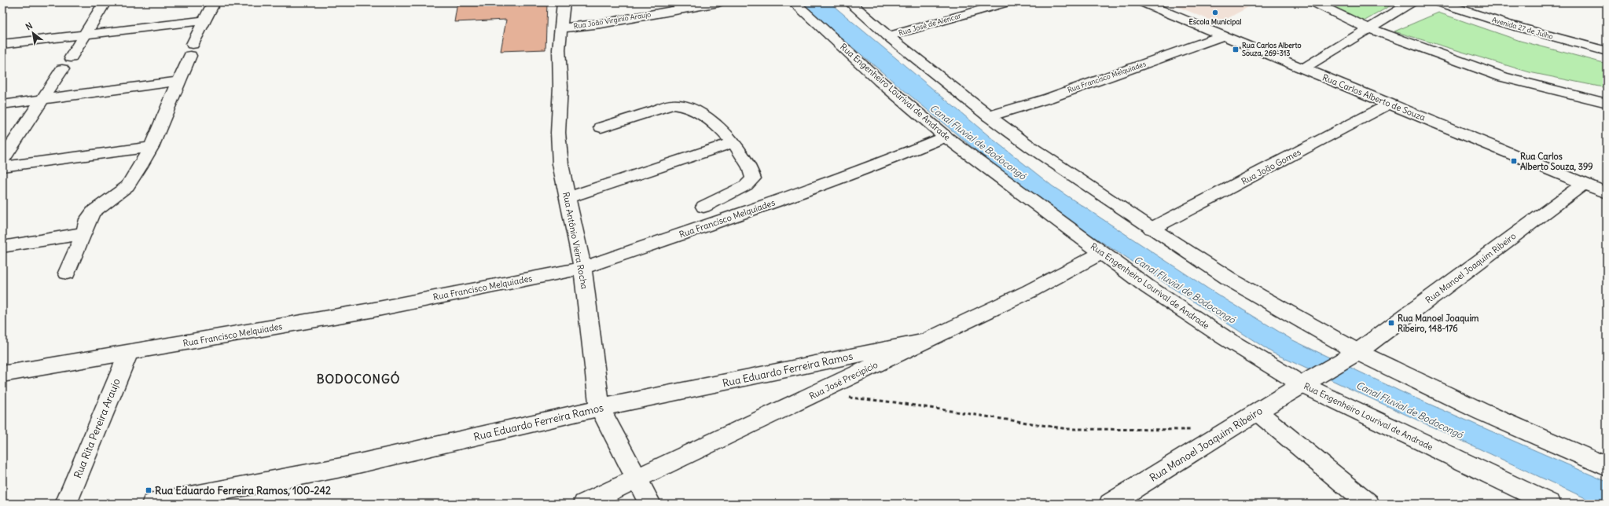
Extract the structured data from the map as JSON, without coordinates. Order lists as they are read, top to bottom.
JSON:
{
  "streets": {
    "street": [
      "Rua João Virginio Araujo",
      "Rua José de Alencar",
      "Avenida 27 de Julho",
      "Rua Francisco Melquiades",
      "Rua Engenheiro Lourival de Andrade",
      "Rua Carlos Alberto de Souza",
      "Rua João Gomes",
      "Rua Antônio Vieira Rocha",
      "Rua Manoel Joaquim Ribeiro",
      "Rua Eduardo Ferreira Ramos",
      "Rua José Precipício",
      "Rua Rita Pereira Araujo"
    ]
  },
  "crossings": [
    ["Rua João Virginio Araujo", "Rua Antônio Vieira Rocha"],
    ["Rua Francisco Melquiades", "Rua Engenheiro Lourival de Andrade"],
    ["Rua Francisco Melquiades", "Rua Carlos Alberto de Souza"],
    ["Rua Francisco Melquiades", "Rua Antônio Vieira Rocha"],
    ["Rua Francisco Melquiades", "Rua Rita Pereira Araujo"],
    ["Rua Engenheiro Lourival de Andrade", "Rua Manoel Joaquim Ribeiro"],
    ["Rua Engenheiro Lourival de Andrade", "Rua José Precipício"],
    ["Rua Carlos Alberto de Souza", "Rua João Gomes"],
    ["Rua Carlos Alberto de Souza", "Rua Manoel Joaquim Ribeiro"],
    ["Rua Antônio Vieira Rocha", "Rua Eduardo Ferreira Ramos"],
    ["Rua Antônio Vieira Rocha", "Rua José Precipício"],
    ["Rua Eduardo Ferreira Ramos", "Rua José Precipício"]
  ],
  "districts": ["BODOCONGÓ"],
  "water": ["Canal Fluvial de Bodocongó"],
  "places": {
    "other": ["Escola Municipal"],
    "transit": [
      "Rua Carlos Alberto Souza, 269-313",
      "Rua Carlos Alberto Souza, 399",
      "Rua Manoel Joaquim Ribeiro, 148-176",
      "Rua Eduardo Ferreira Ramos, 100-242"
    ]
  },
  "north": "top left"
}
